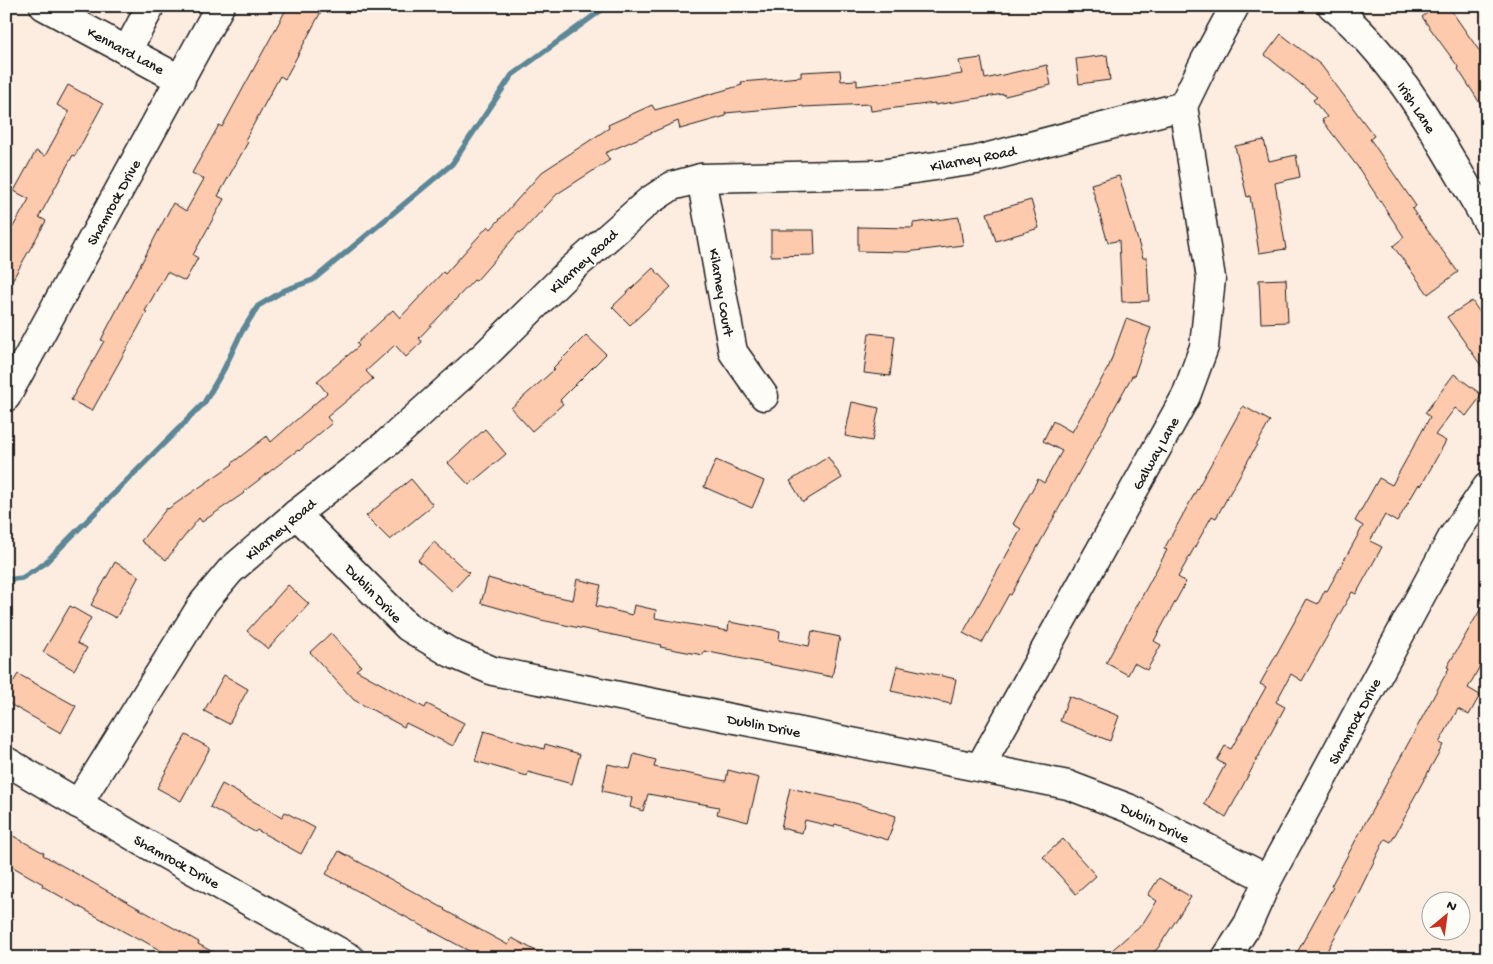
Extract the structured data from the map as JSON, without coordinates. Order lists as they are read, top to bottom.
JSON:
{
  "streets": {
    "street": [
      "Kennard Lane",
      "Irish Lane",
      "Kilarney Road",
      "Shamrock Drive",
      "Kilarney Court",
      "Galway Lane",
      "Dublin Drive"
    ]
  },
  "crossings": [
    ["Kennard Lane", "Shamrock Drive"],
    ["Kilarney Road", "Shamrock Drive"],
    ["Kilarney Road", "Kilarney Court"],
    ["Kilarney Road", "Galway Lane"],
    ["Kilarney Road", "Dublin Drive"],
    ["Shamrock Drive", "Dublin Drive"],
    ["Galway Lane", "Dublin Drive"]
  ],
  "north": "top right"
}
